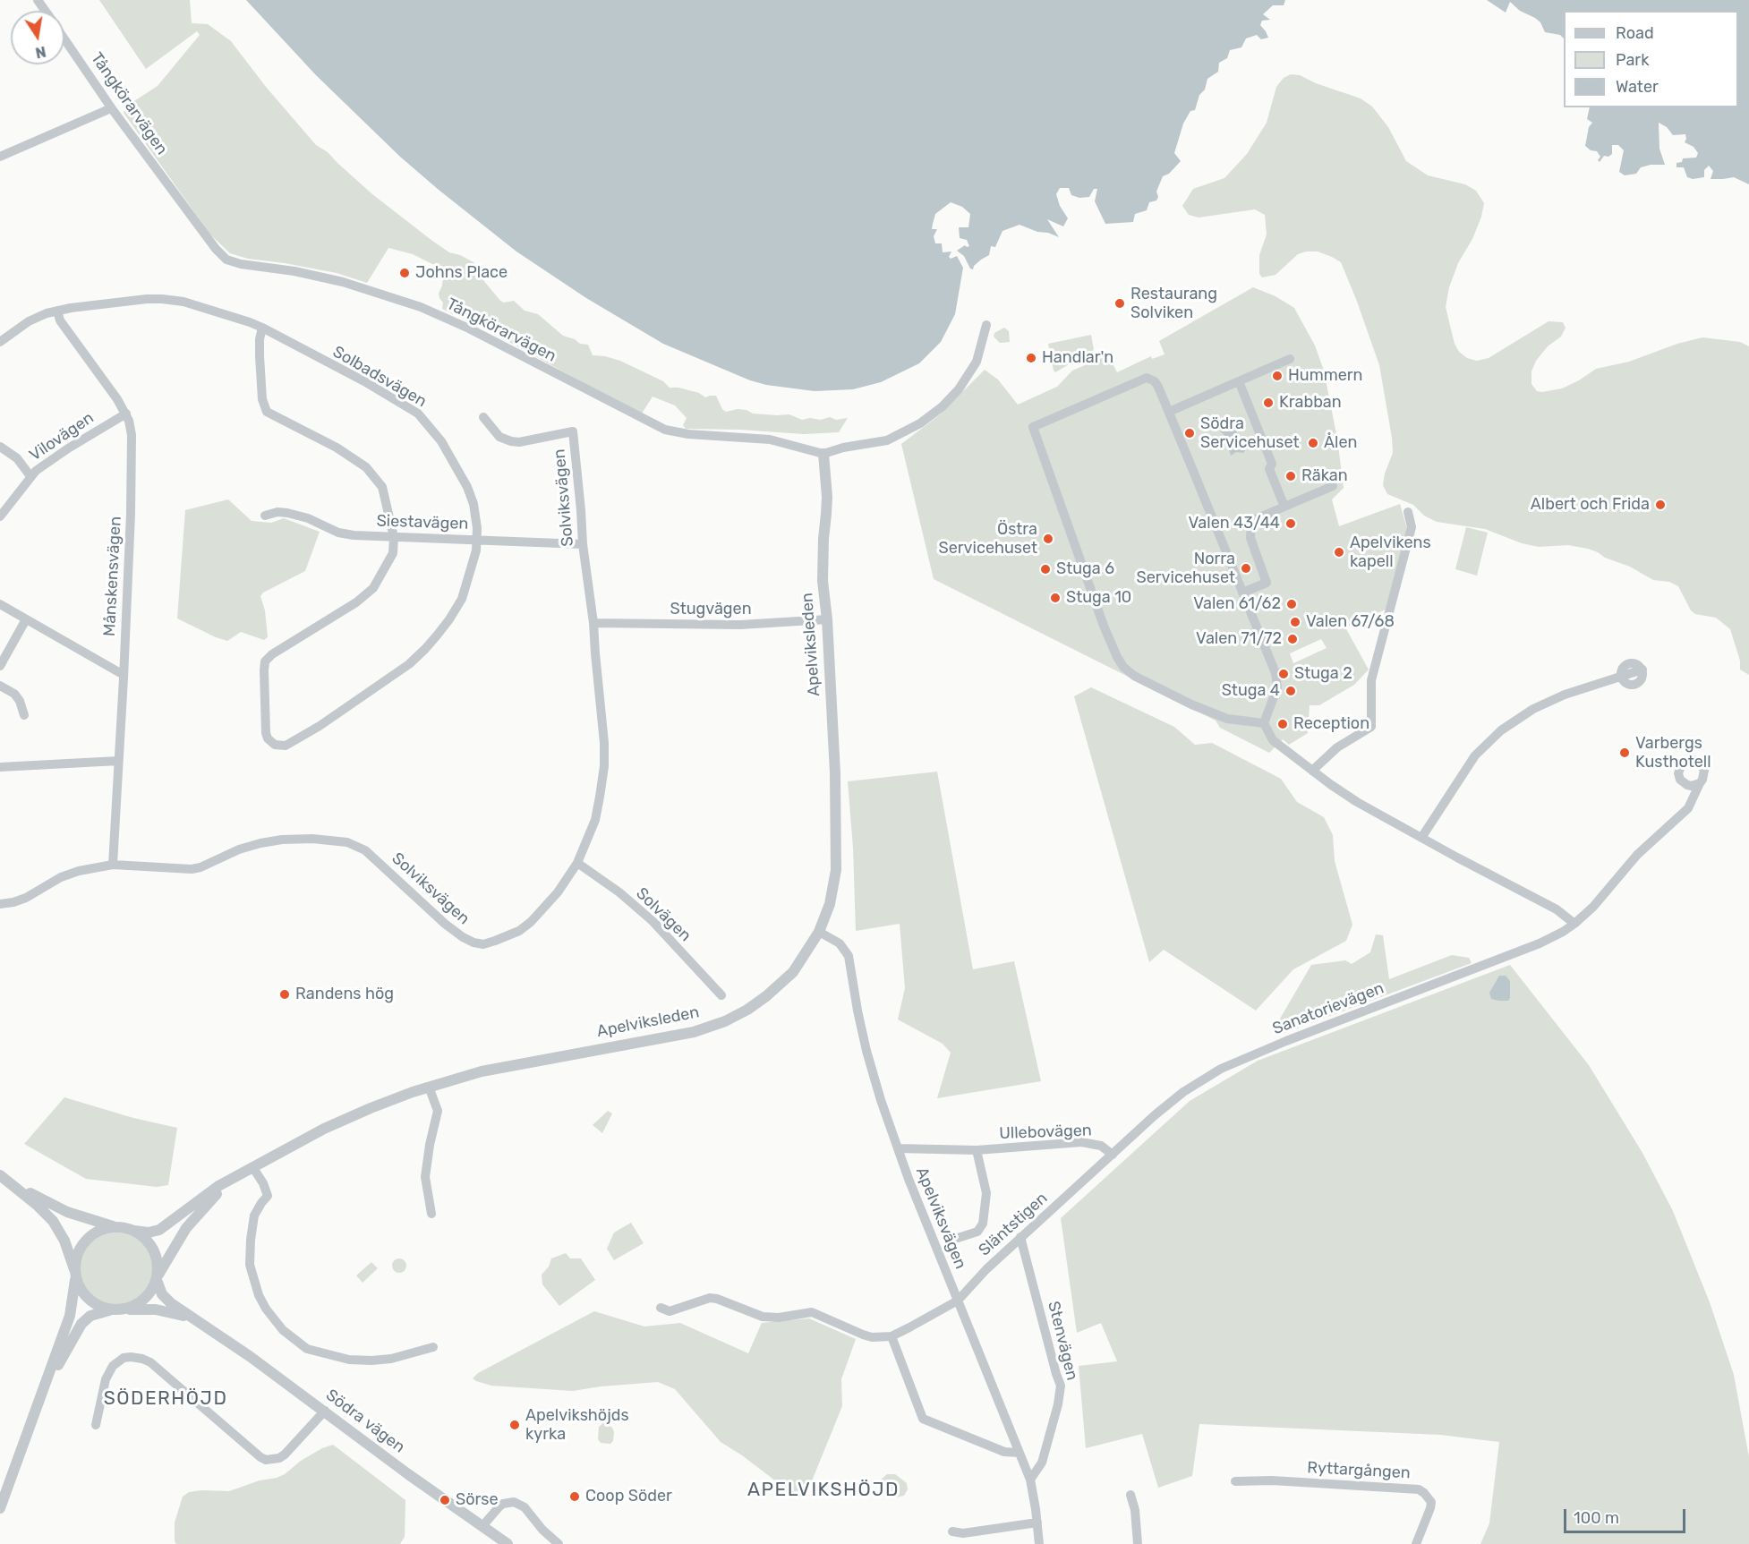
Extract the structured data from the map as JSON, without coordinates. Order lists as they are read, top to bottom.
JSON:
{
  "streets": {
    "street": [
      "Tångkörarvägen",
      "Solbadsvägen",
      "Vilovägen",
      "Solviksvägen",
      "Siestavägen",
      "Månskensvägen",
      "Stugvägen",
      "Apelviksleden",
      "Solvägen",
      "Sanatorievägen",
      "Ullebovägen",
      "Apelviksvägen",
      "Släntstigen",
      "Stenvägen",
      "Södra vägen",
      "Ryttargången"
    ]
  },
  "crossings": [
    ["Tångkörarvägen", "Apelviksleden"],
    ["Solbadsvägen", "Siestavägen"],
    ["Solbadsvägen", "Månskensvägen"],
    ["Vilovägen", "Månskensvägen"],
    ["Solviksvägen", "Siestavägen"],
    ["Solviksvägen", "Månskensvägen"],
    ["Solviksvägen", "Stugvägen"],
    ["Solviksvägen", "Solvägen"],
    ["Stugvägen", "Apelviksleden"],
    ["Apelviksleden", "Apelviksvägen"],
    ["Apelviksleden", "Södra vägen"],
    ["Sanatorievägen", "Ullebovägen"],
    ["Sanatorievägen", "Släntstigen"],
    ["Ullebovägen", "Apelviksvägen"],
    ["Ullebovägen", "Släntstigen"],
    ["Apelviksvägen", "Släntstigen"],
    ["Apelviksvägen", "Stenvägen"],
    ["Släntstigen", "Stenvägen"]
  ],
  "districts": ["SÖDERHÖJD", "APELVIKSHÖJD"],
  "places": [
    "Johns Place",
    "Restaurang Solviken",
    "Handlar'n",
    "Hummern",
    "Krabban",
    "Södra Servicehuset",
    "Ålen",
    "Räkan",
    "Albert och Frida",
    "Valen 43/44",
    "Östra Servicehuset",
    "Apelvikens kapell",
    "Norra Servicehuset",
    "Stuga 6",
    "Stuga 10",
    "Valen 61/62",
    "Valen 67/68",
    "Valen 71/72",
    "Stuga 2",
    "Stuga 4",
    "Reception",
    "Varbergs Kusthotell",
    "Randens hög",
    "Apelvikshöjds kyrka",
    "Coop Söder",
    "Sörse"
  ],
  "legend": ["Road", "Park", "Water"],
  "scale_bar": "100 m",
  "north": "bottom"
}
